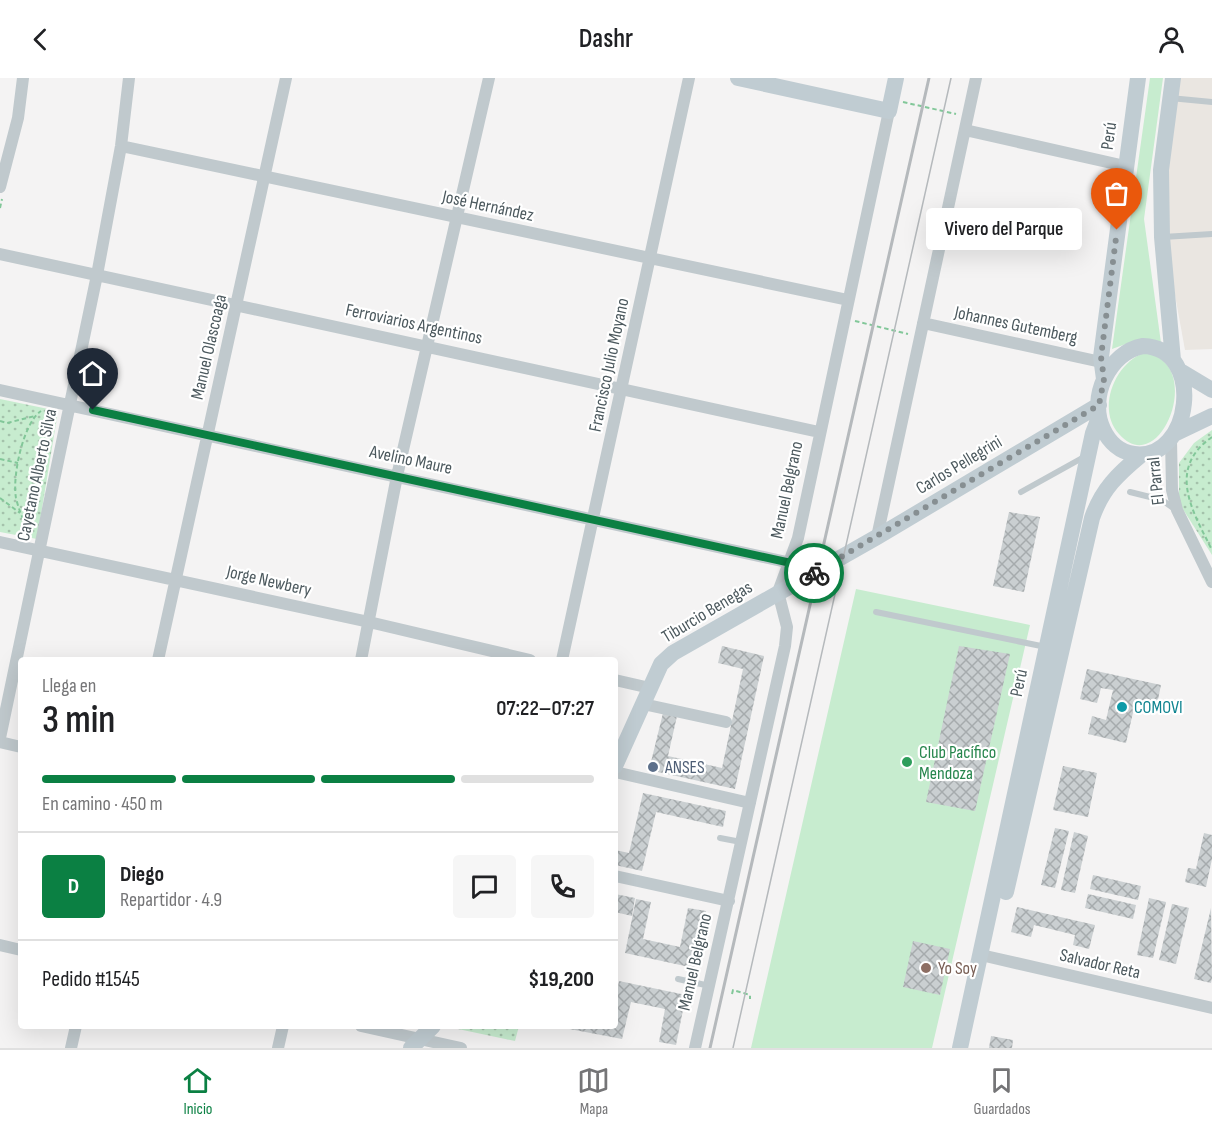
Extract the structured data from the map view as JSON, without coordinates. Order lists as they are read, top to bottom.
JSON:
{
  "streets": {
    "main road": [
      "Perú",
      "Carlos Pellegrini",
      "Manuel Belgrano",
      "Tiburcio Benegas"
    ],
    "street": [
      "José Hernández",
      "Ferroviarios Argentinos",
      "Johannes Gutemberg",
      "Manuel Olascoaga",
      "Francisco Julio Moyano",
      "Avelino Maure",
      "Cayetano Alberto Silva",
      "El Parral",
      "Jorge Newbery",
      "Salvador Reta"
    ]
  },
  "crossings": [
    ["Perú", "Johannes Gutemberg"],
    ["Perú", "Carlos Pellegrini"],
    ["Perú", "El Parral"],
    ["Perú", "Salvador Reta"],
    ["José Hernández", "Manuel Olascoaga"],
    ["José Hernández", "Francisco Julio Moyano"],
    ["José Hernández", "Cayetano Alberto Silva"],
    ["José Hernández", "Manuel Belgrano"],
    ["Ferroviarios Argentinos", "Manuel Olascoaga"],
    ["Ferroviarios Argentinos", "Francisco Julio Moyano"],
    ["Ferroviarios Argentinos", "Cayetano Alberto Silva"],
    ["Ferroviarios Argentinos", "Manuel Belgrano"],
    ["Manuel Olascoaga", "Avelino Maure"],
    ["Manuel Olascoaga", "Jorge Newbery"],
    ["Francisco Julio Moyano", "Avelino Maure"],
    ["Avelino Maure", "Cayetano Alberto Silva"],
    ["Avelino Maure", "Manuel Belgrano"],
    ["Avelino Maure", "Tiburcio Benegas"],
    ["Carlos Pellegrini", "El Parral"],
    ["Carlos Pellegrini", "Tiburcio Benegas"],
    ["Cayetano Alberto Silva", "Jorge Newbery"],
    ["Manuel Belgrano", "Tiburcio Benegas"]
  ],
  "places": [
    "Vivero del Parque",
    "COMOVI",
    "Club Pacífico Mendoza",
    "ANSES",
    "Yo Soy"
  ],
  "page": {
    "header": "Dashr",
    "bubble": "Vivero del Parque",
    "heading": ["3 min", "Llega en", "07:22–07:27"],
    "panel": [
      "Diego",
      "Repartidor · 4.9",
      "Pedido #1545",
      "$19,200"
    ],
    "bar": "En camino · 450 m",
    "round": "D",
    "tabs": ["Inicio", "Mapa", "Guardados"]
  }
}
